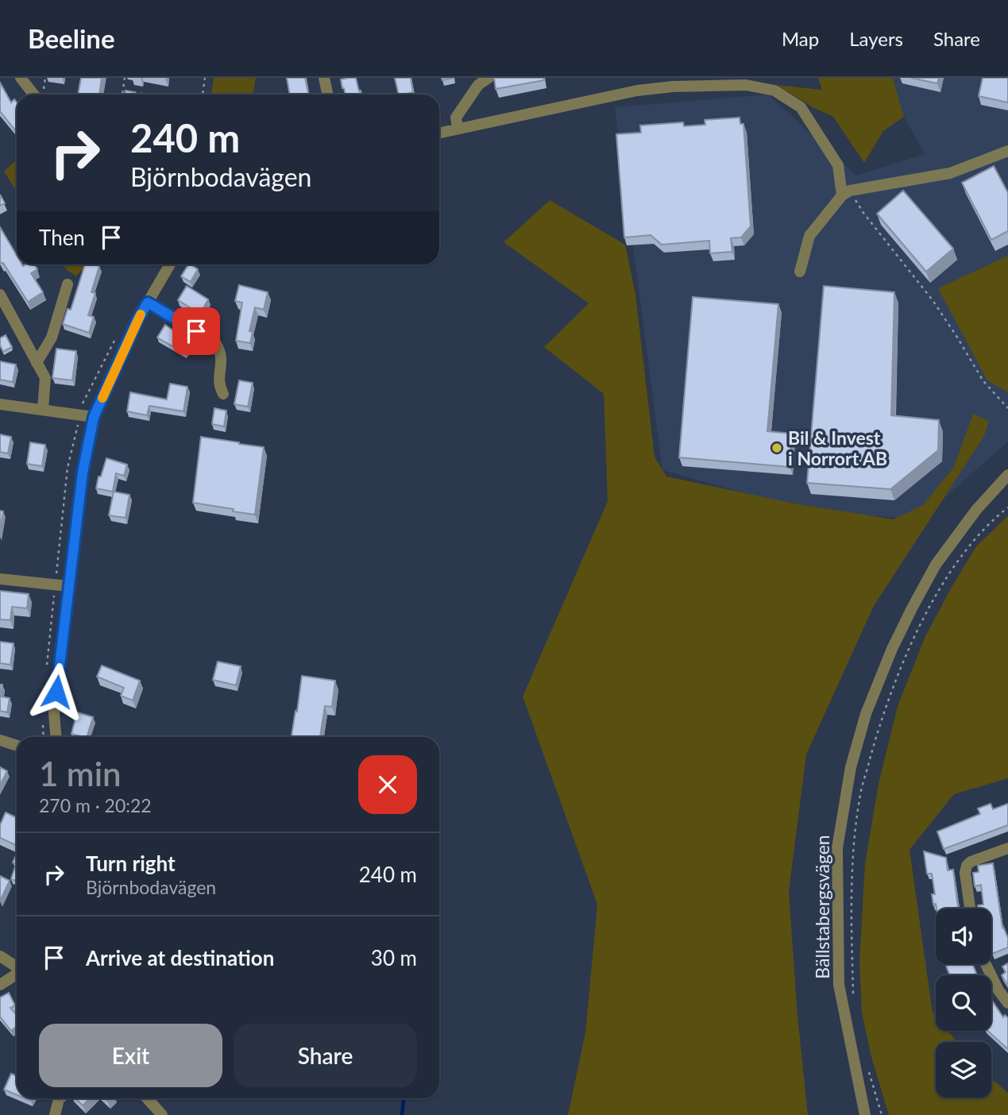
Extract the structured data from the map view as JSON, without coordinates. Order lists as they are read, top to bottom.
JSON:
{
  "streets": {
    "street": ["Bällstabergsvägen"]
  },
  "places": ["Bil & Invest i Norrort AB"],
  "page": {
    "header": "Beeline",
    "nav": ["Map", "Layers", "Share"],
    "turn": ["240 m", "Björnbodavägen"],
    "then": "Then",
    "heading": ["1 min", "270 m · 20:22"],
    "list": [
      {
        "name": "Turn right",
        "note": "Björnbodavägen",
        "value": "240 m"
      },
      {
        "name": "Arrive at destination",
        "value": "30 m"
      }
    ],
    "buttons": ["Exit", "Share"]
  }
}
